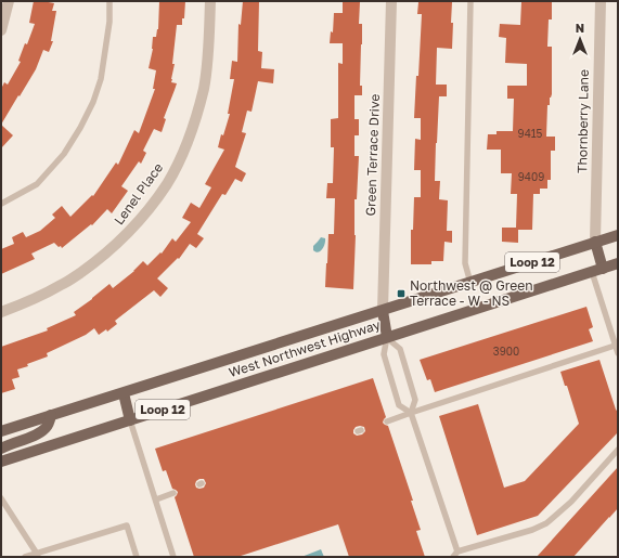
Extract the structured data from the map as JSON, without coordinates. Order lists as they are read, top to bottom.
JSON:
{
  "streets": {
    "main road": ["Loop 12", "West Northwest Highway"],
    "street": ["Thornberry Lane", "Green Terrace Drive", "Lenel Place"]
  },
  "crossings": [
    ["Thornberry Lane", "West Northwest Highway"],
    ["Green Terrace Drive", "West Northwest Highway"]
  ],
  "places": {
    "transit": ["Northwest @ Green Terrace - W - NS"]
  },
  "house_numbers": ["9415", "9409", "3900"],
  "north": "top"
}
